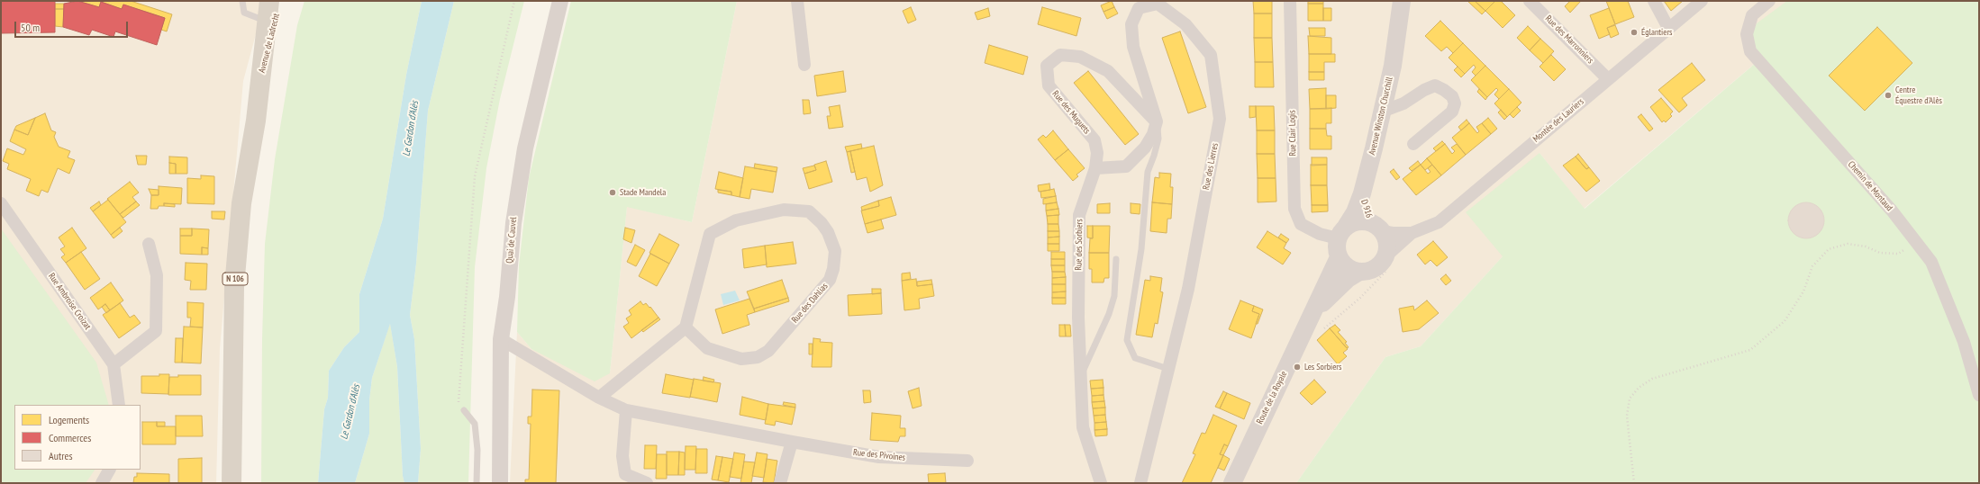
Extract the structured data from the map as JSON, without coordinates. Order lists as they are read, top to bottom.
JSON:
{
  "streets": {
    "main road": [
      "Avenue de Ladrecht",
      "Avenue Winston Churchill",
      "D 916",
      "N 106",
      "Route de la Royale"
    ],
    "street": [
      "Rue des Marronniers",
      "Rue des Muguets",
      "Montée des Lauriers",
      "Rue Clair Logis",
      "Rue des Lierres",
      "Chemin de Montaud",
      "Quai de Cauvel",
      "Rue des Sorbiers",
      "Rue Ambroise Croizat",
      "Rue des Dahlias",
      "Rue des Pivoines"
    ]
  },
  "crossings": [
    ["Rue des Marronniers", "Montée des Lauriers"],
    ["Avenue de Ladrecht", "N 106"],
    ["Rue des Muguets", "Rue des Lierres"],
    ["Rue des Muguets", "Rue des Sorbiers"],
    ["Avenue Winston Churchill", "Montée des Lauriers"],
    ["Avenue Winston Churchill", "Rue Clair Logis"],
    ["Avenue Winston Churchill", "D 916"],
    ["Avenue Winston Churchill", "Route de la Royale"],
    ["Montée des Lauriers", "Rue Clair Logis"],
    ["Montée des Lauriers", "D 916"],
    ["Montée des Lauriers", "Route de la Royale"],
    ["Rue Clair Logis", "D 916"],
    ["Rue Clair Logis", "Route de la Royale"],
    ["D 916", "Route de la Royale"]
  ],
  "water": ["Le Gardon d'Alès"],
  "places": [
    "Églantiers",
    "Centre Équestre d'Alès",
    "Stade Mandela",
    "Les Sorbiers"
  ],
  "legend": ["Logements", "Commerces", "Autres"],
  "scale_bar": "50 m"
}
